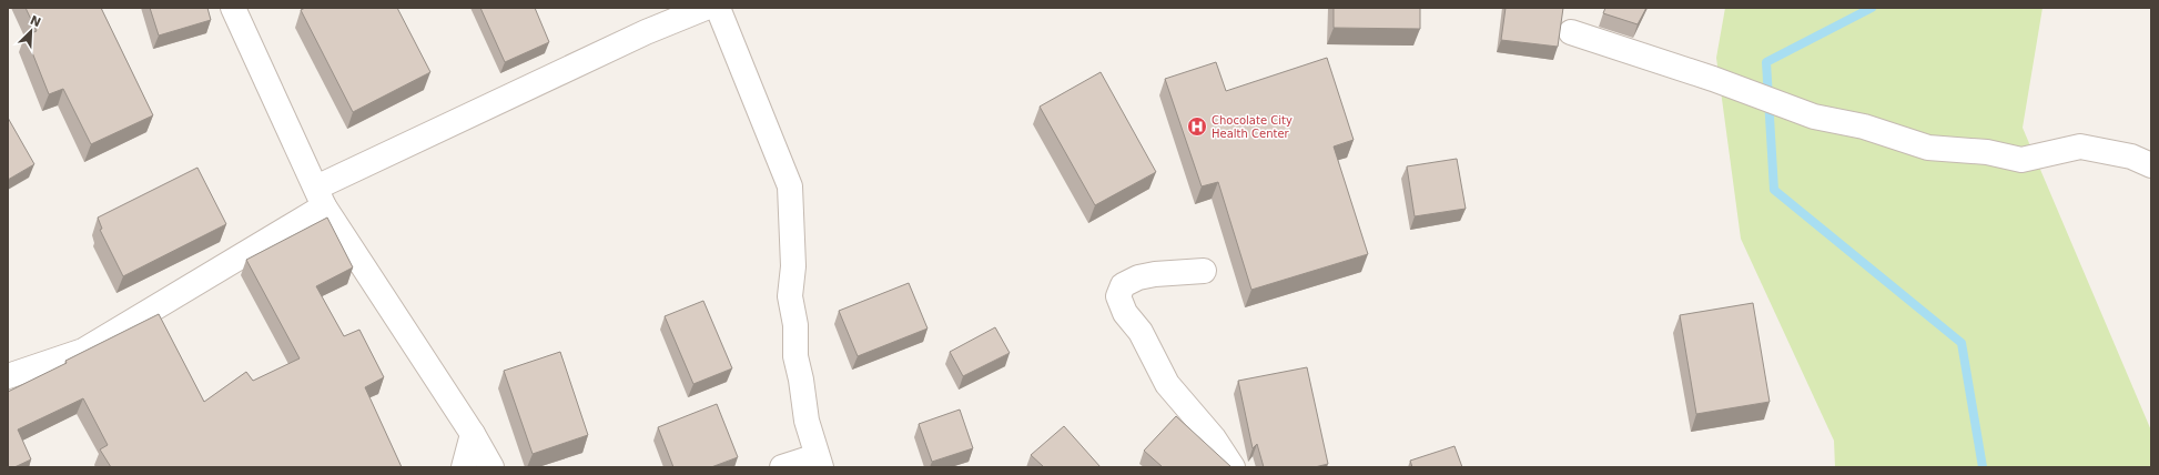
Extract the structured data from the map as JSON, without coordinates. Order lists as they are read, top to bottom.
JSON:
{
  "places": {
    "hospital": ["Chocolate City Health Center"]
  },
  "north": "top right"
}
